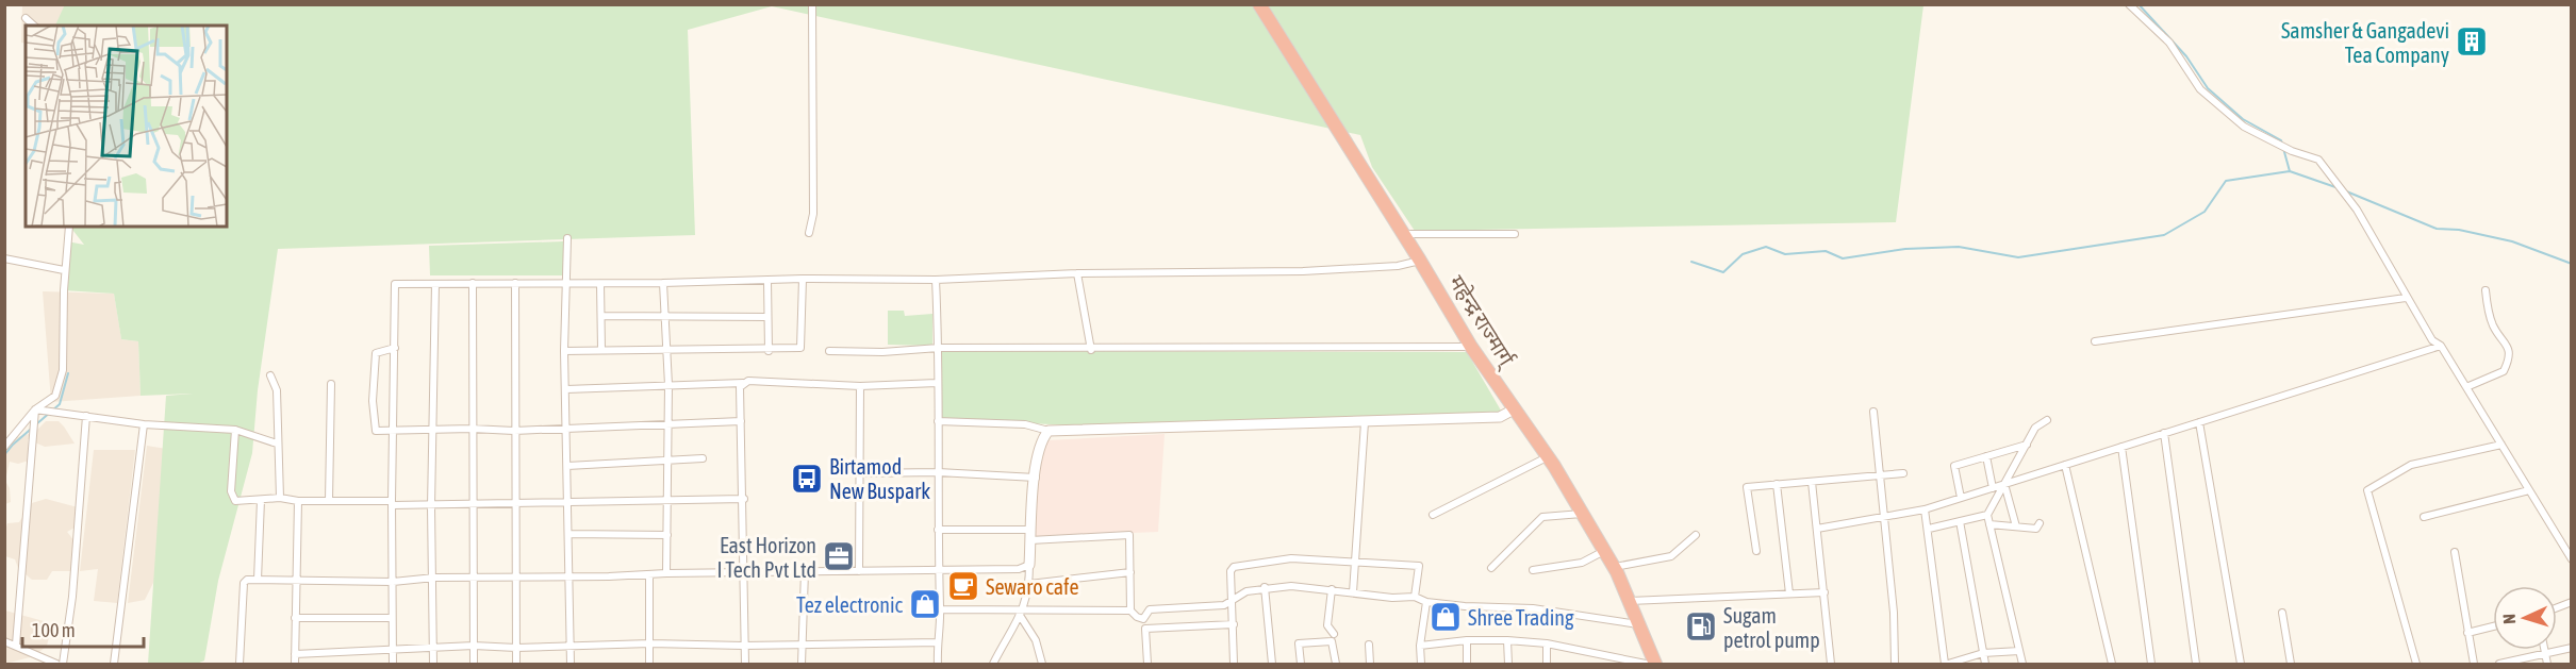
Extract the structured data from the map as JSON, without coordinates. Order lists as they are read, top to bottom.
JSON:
{
  "streets": {
    "highway": ["महेन्द्र राज्मार्ग्"]
  },
  "places": {
    "building": ["Samsher & Gangadevi Tea Company"],
    "bus stop": ["Birtamod New Buspark"],
    "office": ["East Horizon I Tech Pvt Ltd"],
    "cafe": ["Sewaro cafe"],
    "shop": ["Tez electronic", "Shree Trading"],
    "fuel station": ["Sugam petrol pump"]
  },
  "scale_bar": "100 m",
  "north": "left"
}
